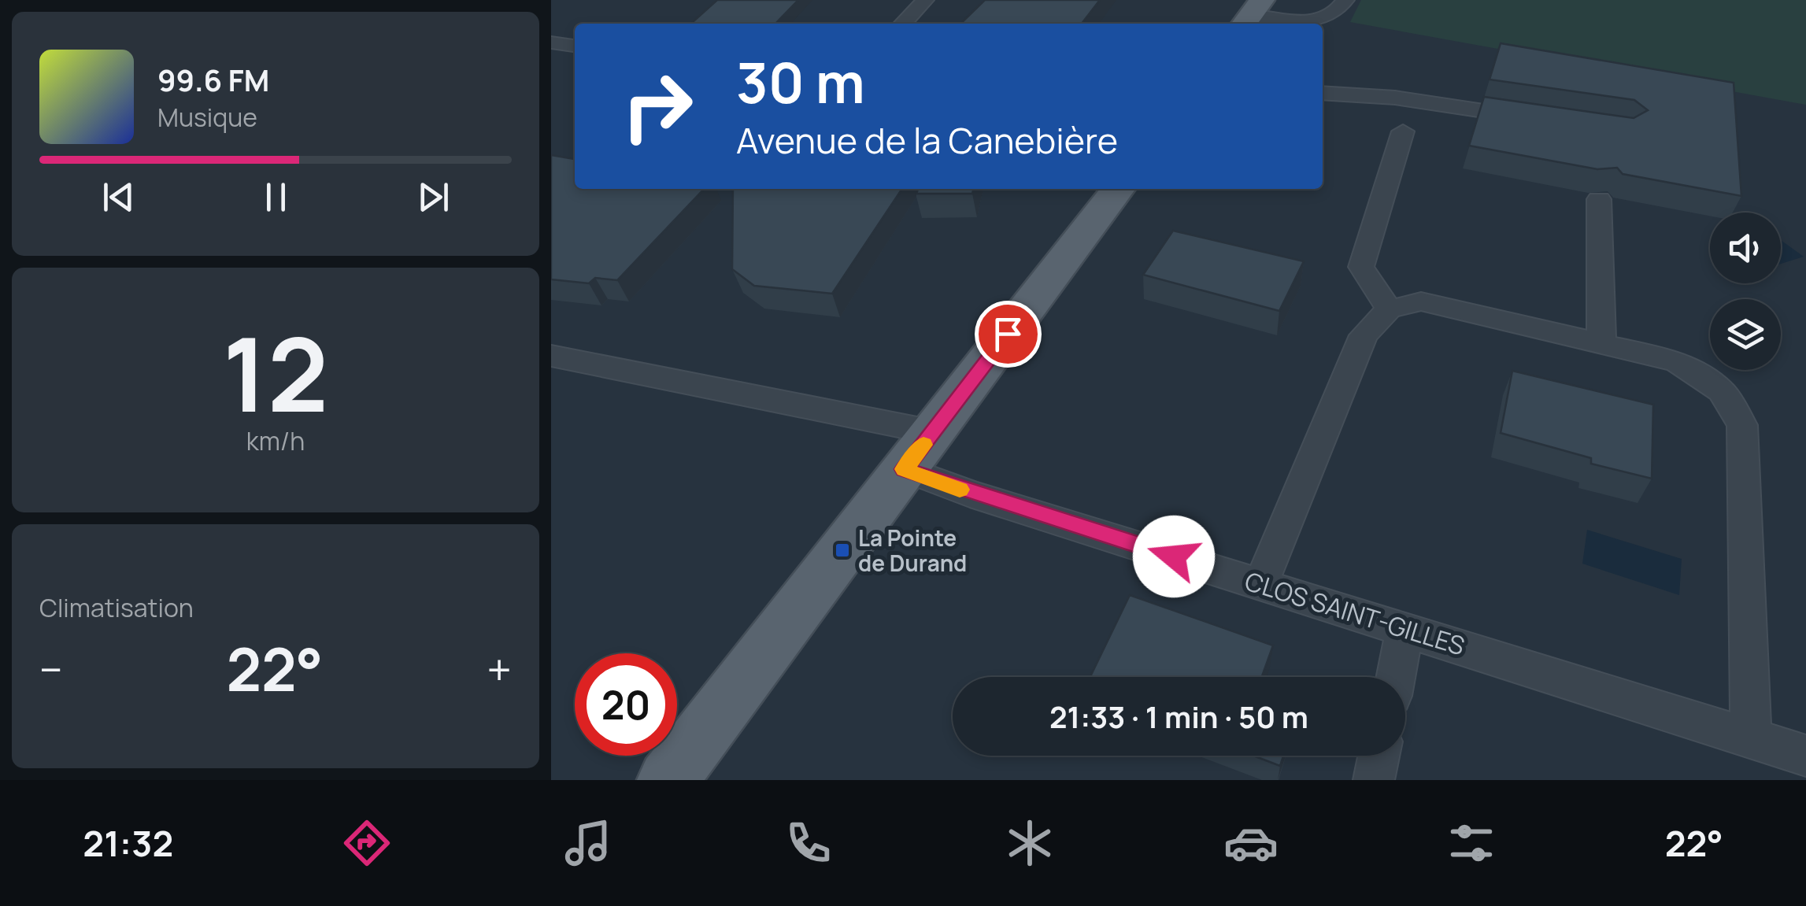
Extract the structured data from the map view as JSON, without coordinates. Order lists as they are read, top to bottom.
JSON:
{
  "streets": {
    "lane": ["CLOS SAINT-GILLES"]
  },
  "places": {
    "transit": ["La Pointe de Durand"]
  },
  "page": {
    "turn": ["30 m", "Avenue de la Canebière"],
    "song": ["99.6 FM", "Musique"],
    "tile": [
      ["12", "km/h"],
      "Climatisation"
    ],
    "heat": ["−", "22°", "+"],
    "limit": "20",
    "trip": "21:33 · 1 min · 50 m",
    "tabs": ["21:32", "22°"]
  }
}
